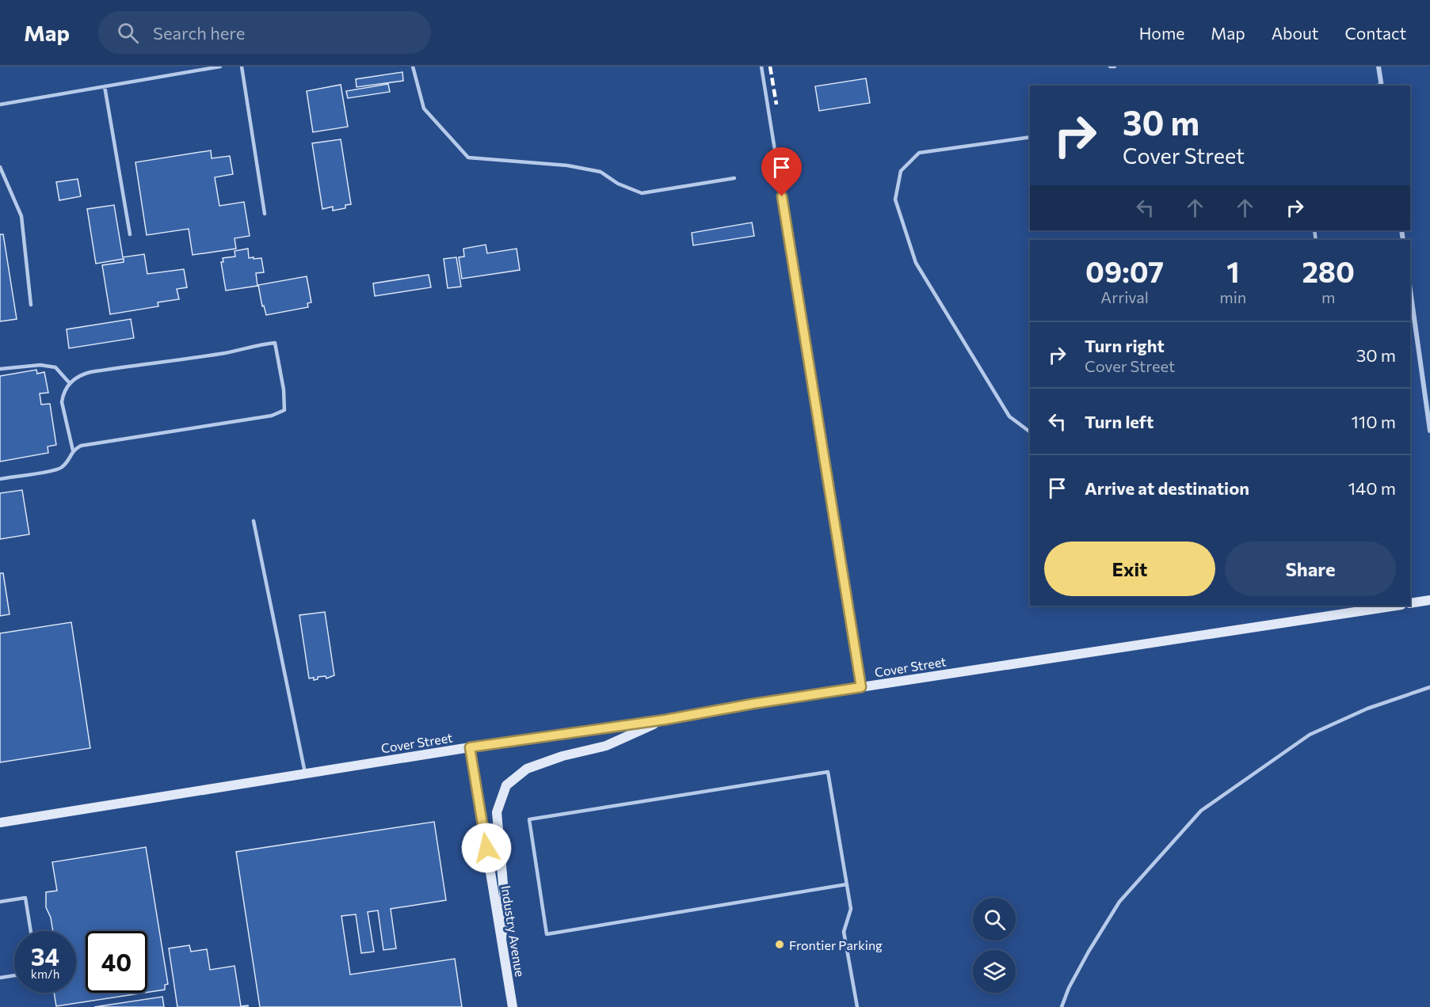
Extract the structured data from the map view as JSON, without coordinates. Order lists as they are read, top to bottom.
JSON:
{
  "streets": {
    "street": ["Cover Street", "Industry Avenue"]
  },
  "crossings": [
    ["Cover Street", "Industry Avenue"]
  ],
  "places": ["Frontier Parking"],
  "page": {
    "header": "Map",
    "search": "Search here",
    "nav": [
      "Home",
      "Map",
      "About",
      "Contact"
    ],
    "turn": ["30 m", "Cover Street"],
    "eta": [
      "09:07",
      "Arrival",
      "1",
      "min",
      "280",
      "m"
    ],
    "list": [
      {
        "name": "Turn right",
        "note": "Cover Street",
        "value": "30 m"
      },
      {
        "name": "Turn left",
        "value": "110 m"
      },
      {
        "name": "Arrive at destination",
        "value": "140 m"
      }
    ],
    "buttons": ["Exit", "Share"],
    "speed": "34 km/h",
    "limit": "40"
  }
}
